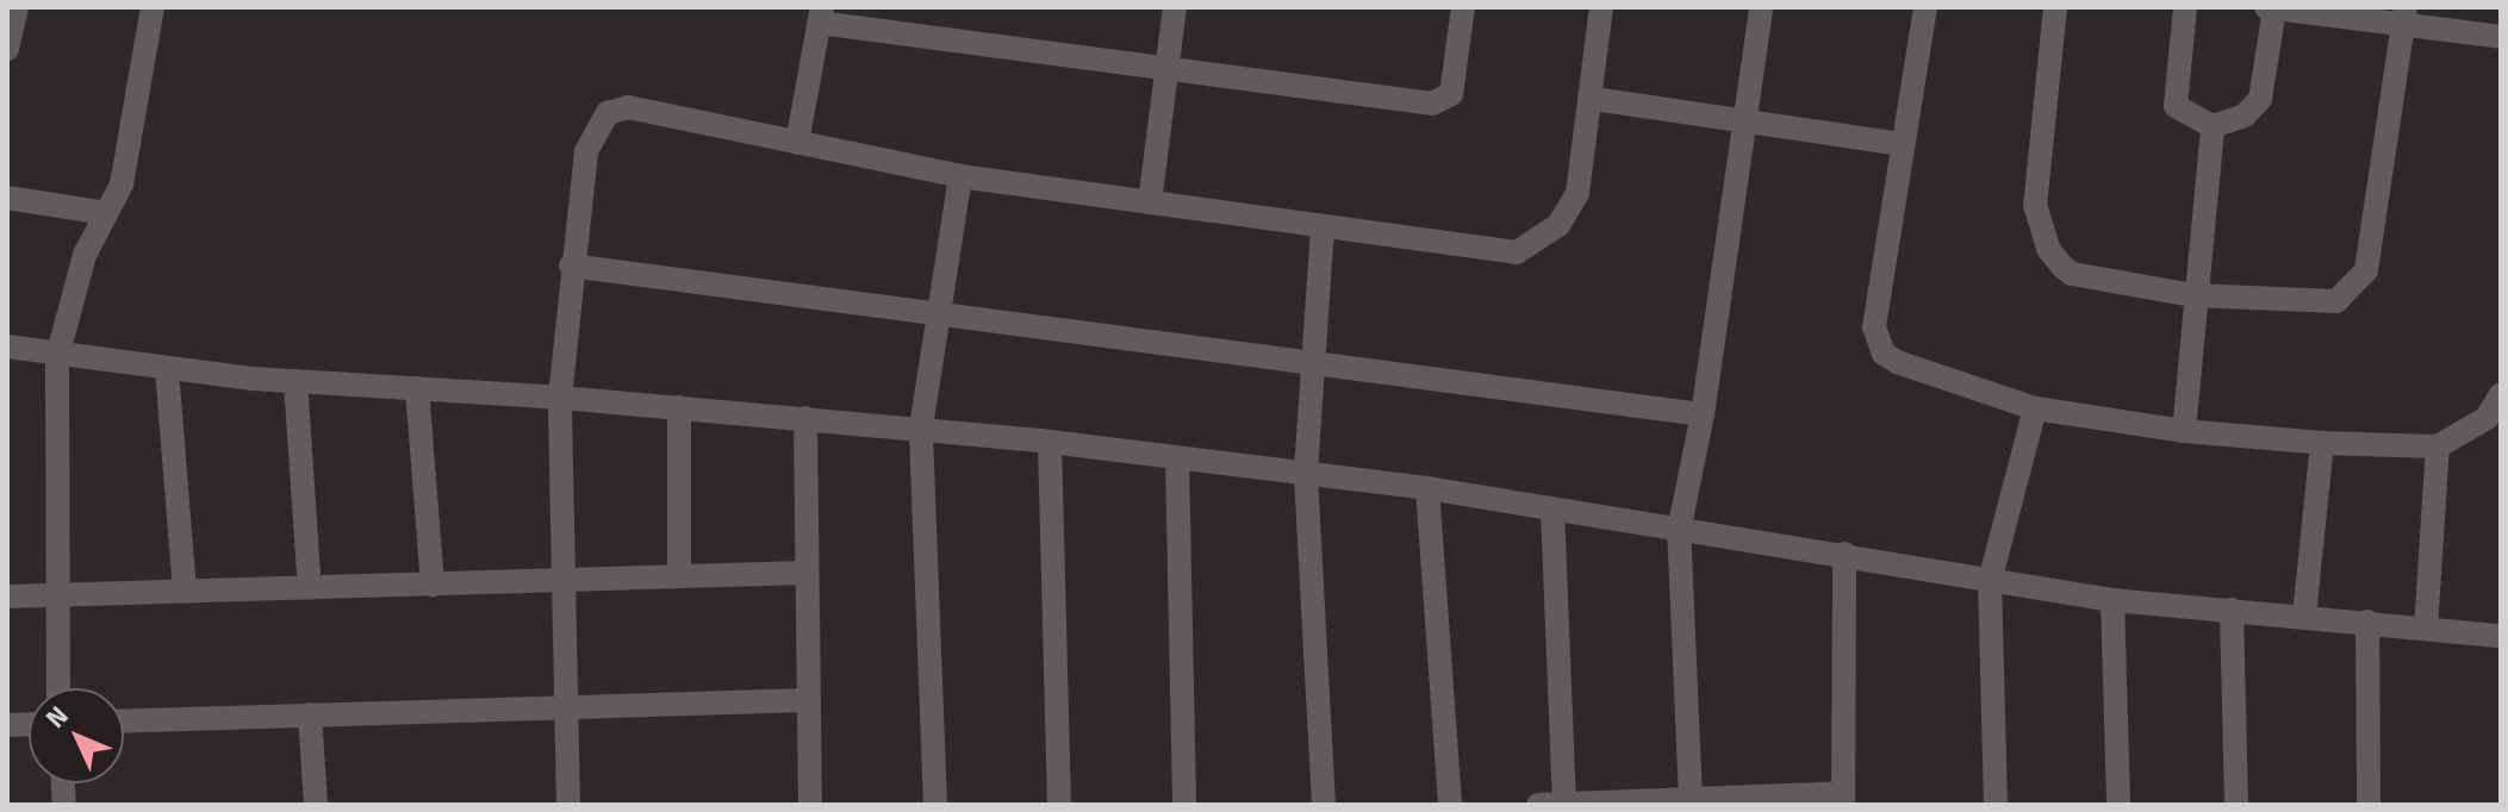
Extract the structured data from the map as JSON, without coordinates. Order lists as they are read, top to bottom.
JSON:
{
  "north": "top left"
}
